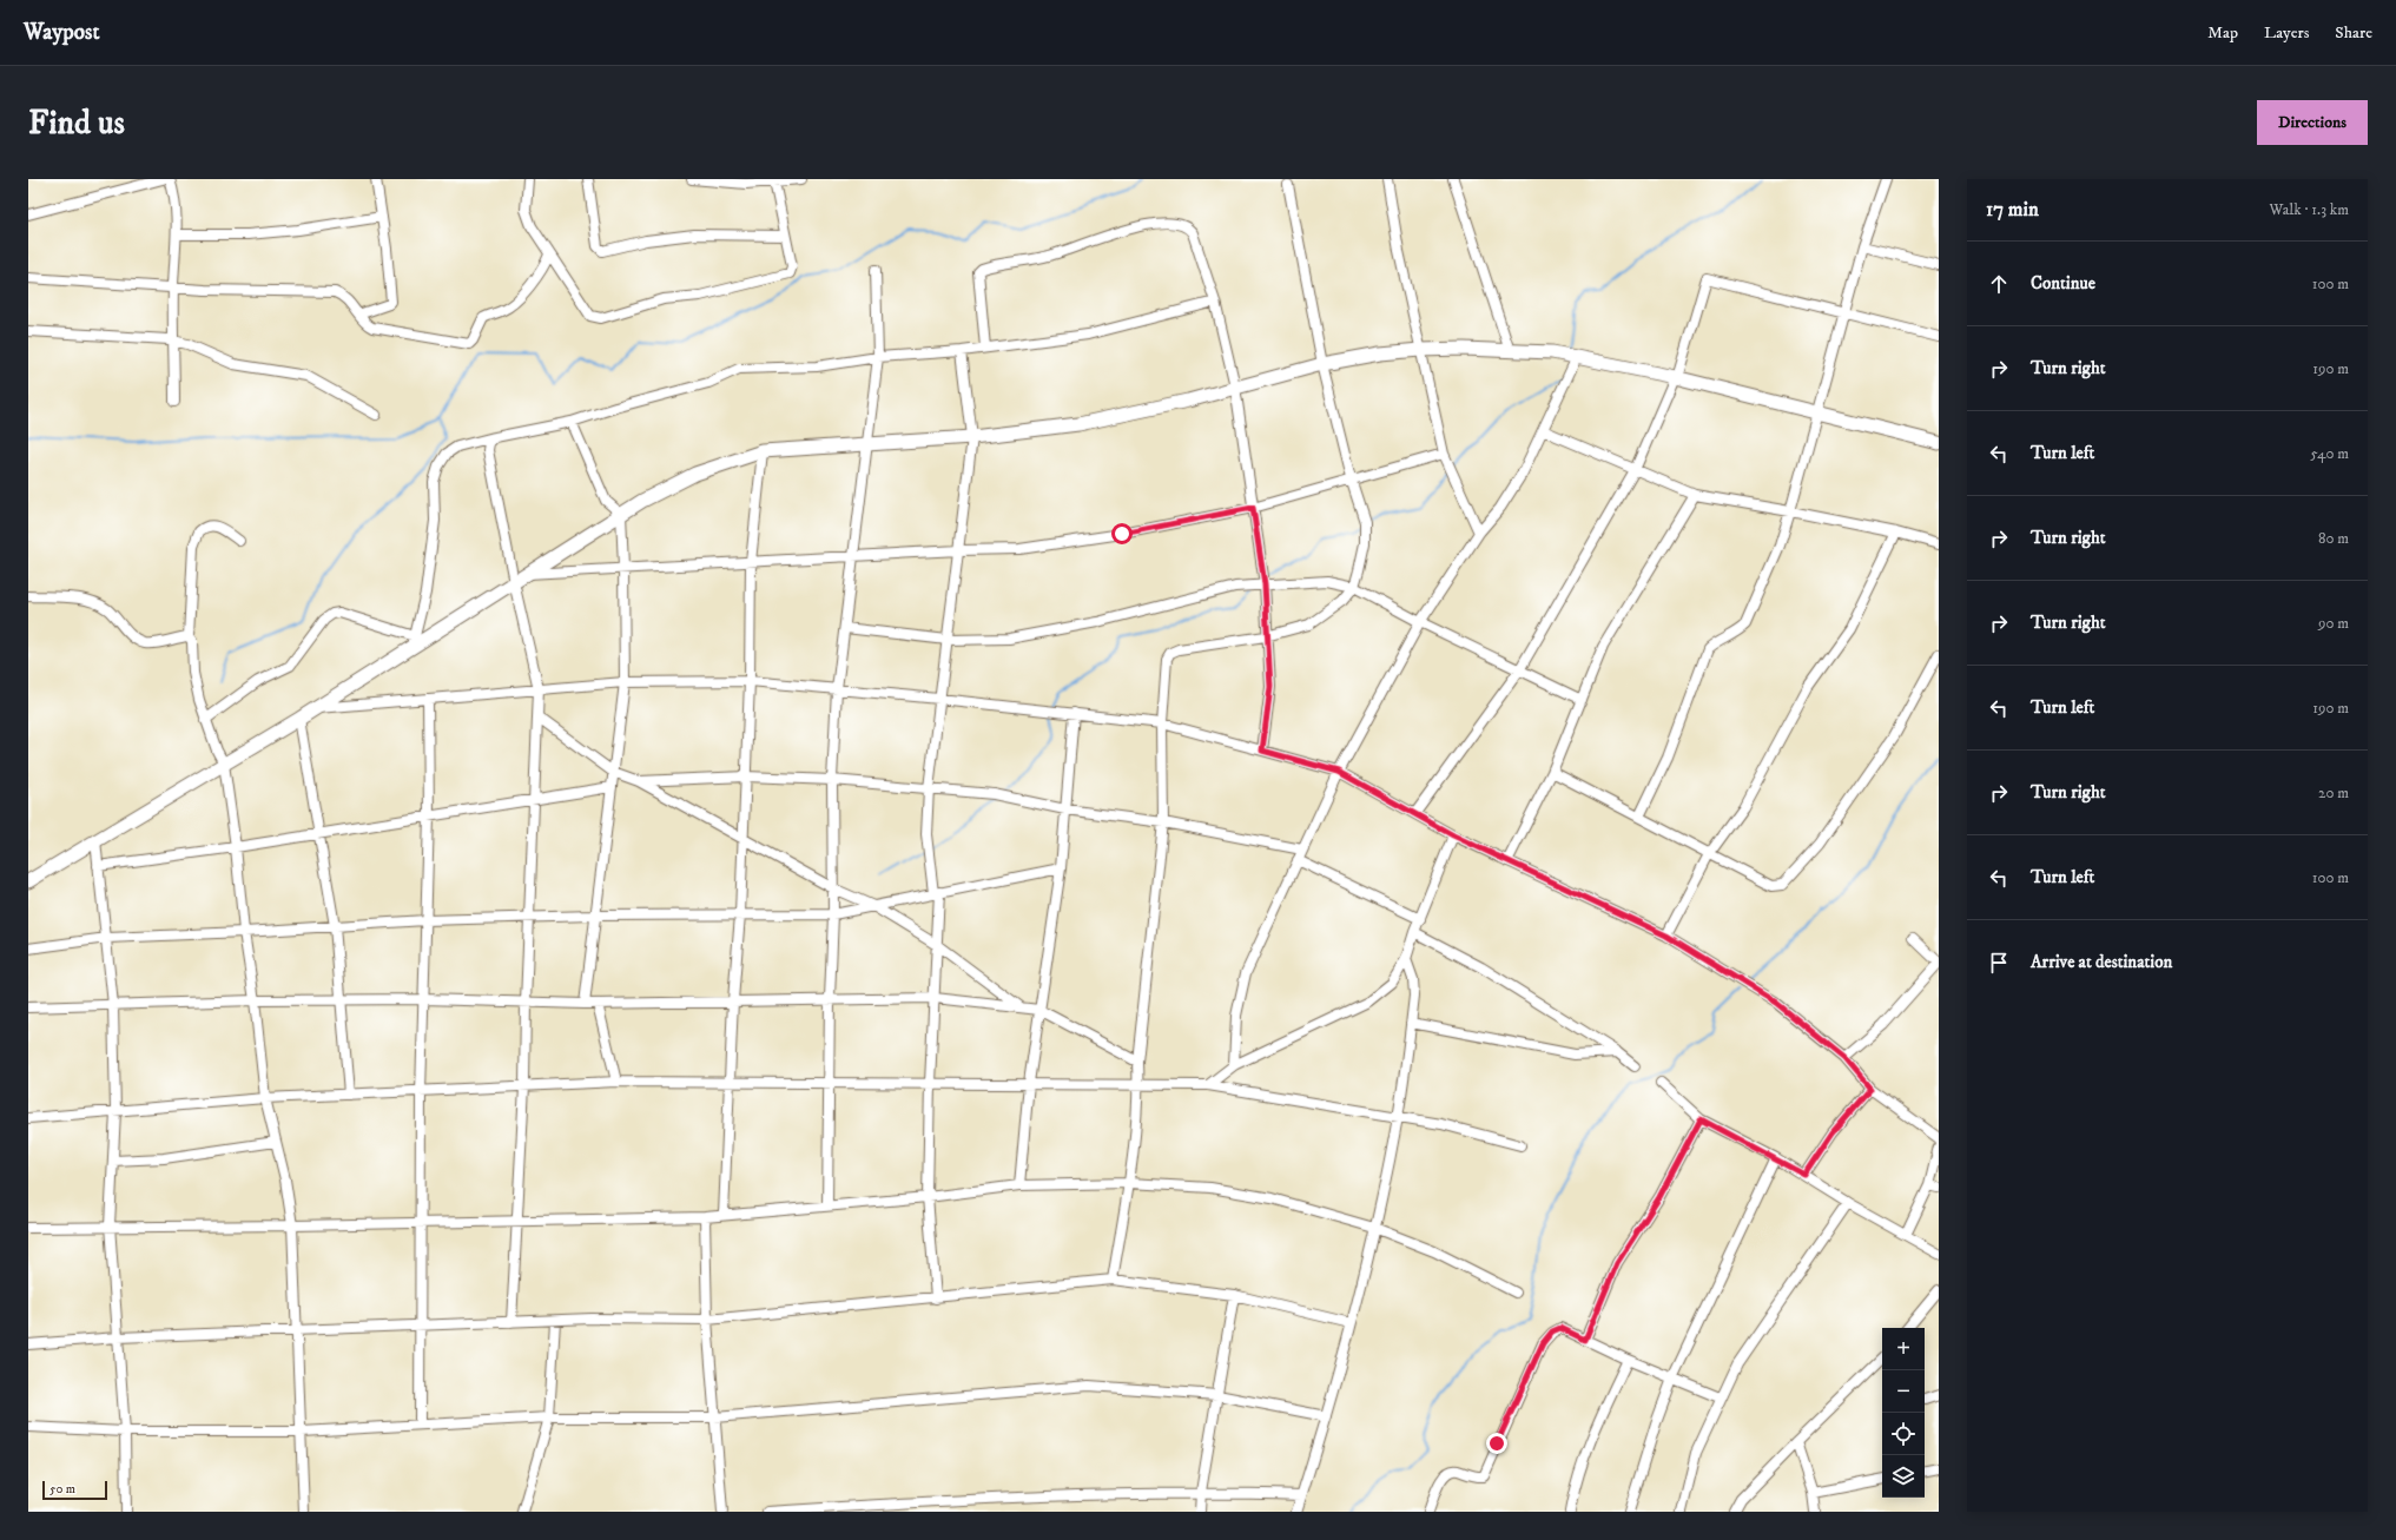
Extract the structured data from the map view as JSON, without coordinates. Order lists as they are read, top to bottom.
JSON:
{
  "scale_bar": "50 m",
  "page": {
    "header": "Waypost",
    "nav": ["Map", "Layers", "Share"],
    "buttons": "Directions",
    "title": "Find us",
    "heading": ["17 min", "Walk · 1.3 km"],
    "list": [
      ["Continue", "100 m"],
      ["Turn right", "190 m"],
      ["Turn left", "540 m"],
      ["Turn right", "80 m"],
      ["Turn right", "90 m"],
      ["Turn left", "190 m"],
      ["Turn right", "20 m"],
      ["Turn left", "100 m"],
      "Arrive at destination"
    ],
    "map_buttons": ["+", "−"],
    "scale": "50 m"
  }
}
